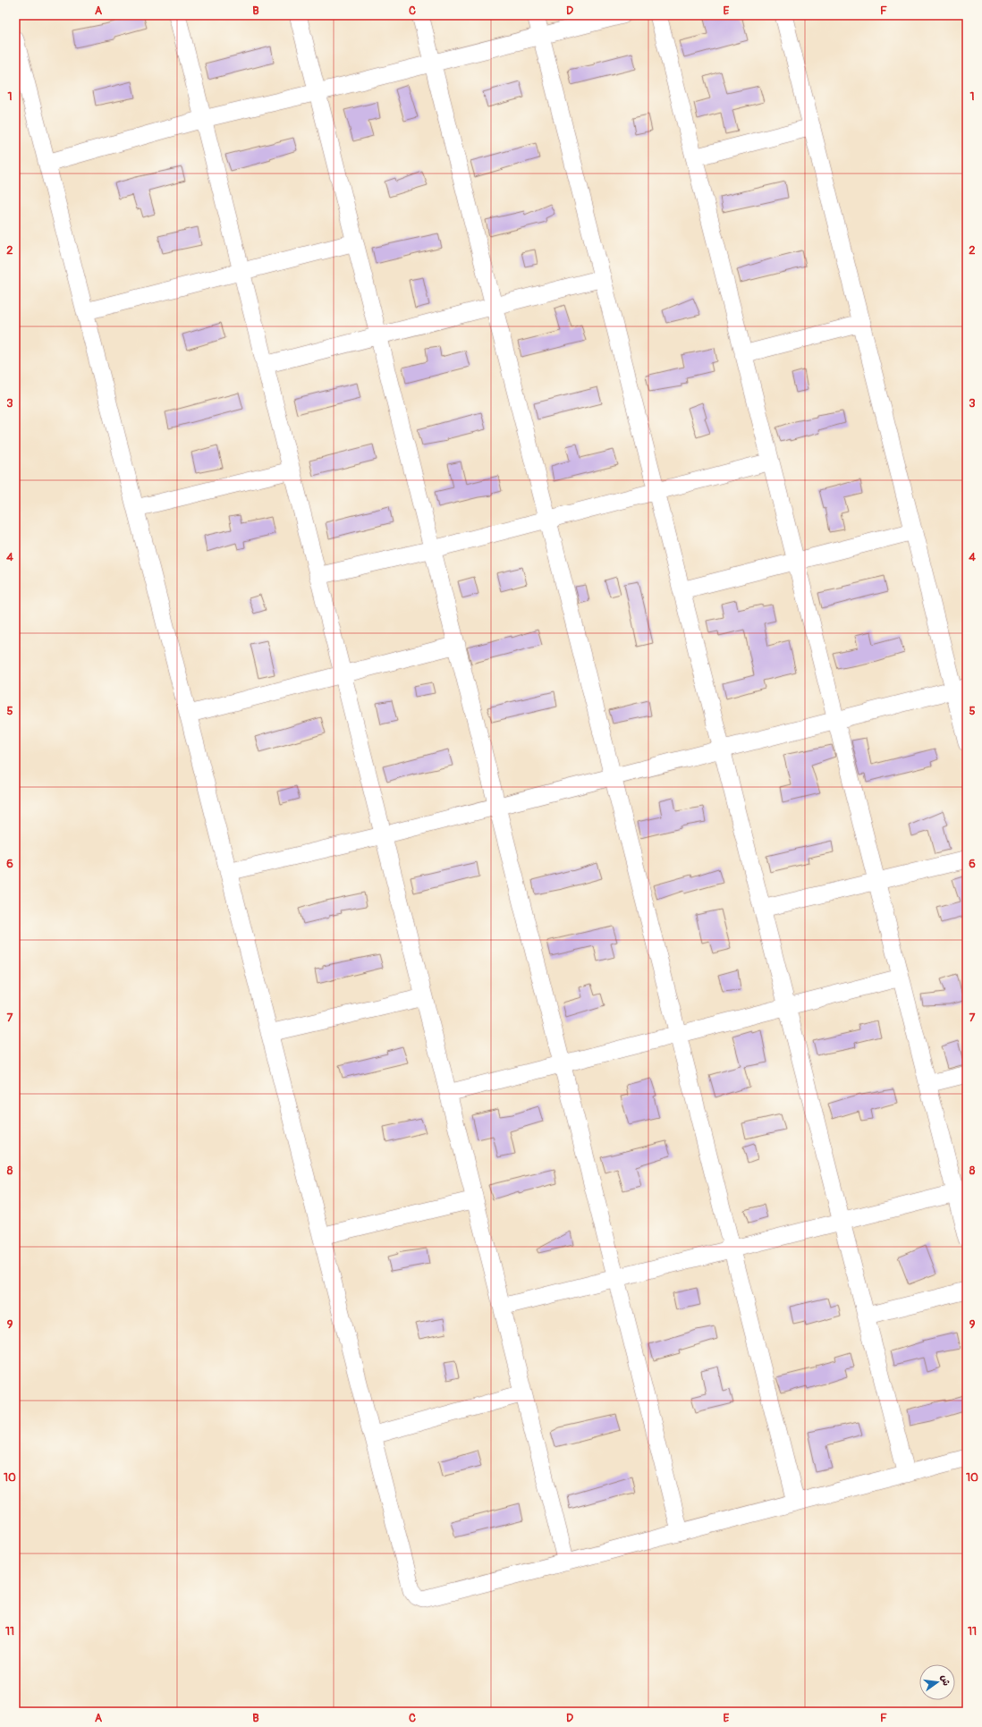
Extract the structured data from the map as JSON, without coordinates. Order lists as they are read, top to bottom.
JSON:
{
  "north": "right",
  "grid": {
    "columns": [
      "A",
      "B",
      "C",
      "D",
      "E",
      "F"
    ],
    "rows": [
      "1",
      "2",
      "3",
      "4",
      "5",
      "6",
      "7",
      "8",
      "9",
      "10",
      "11"
    ]
  }
}
